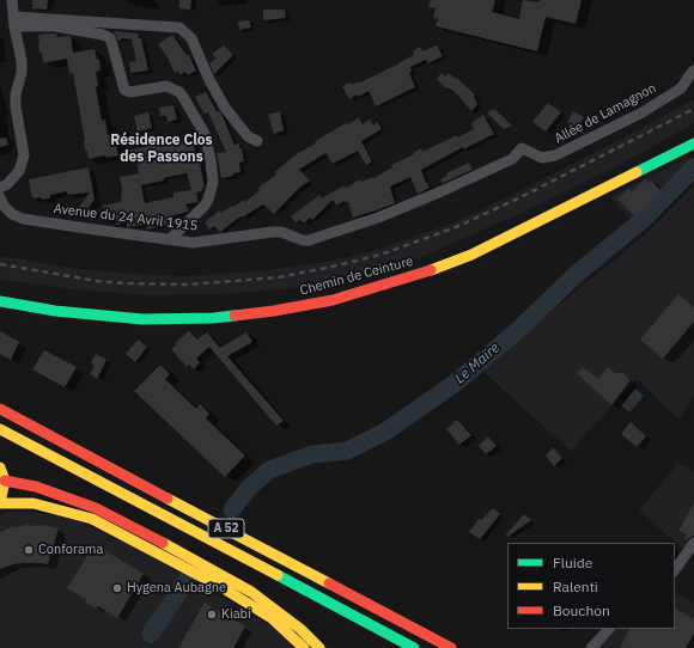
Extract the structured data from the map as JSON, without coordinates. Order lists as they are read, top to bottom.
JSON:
{
  "streets": {
    "main road": ["Chemin de Ceinture", "A 52"],
    "street": ["Allée de Lamagnon", "Avenue du 24 Avril 1915"]
  },
  "crossings": [
    ["Allée de Lamagnon", "Avenue du 24 Avril 1915"]
  ],
  "districts": ["Résidence Clos des Passons"],
  "water": ["Le Maïre"],
  "places": ["Conforama", "Hygena Aubagne", "Kiabi"],
  "legend": ["Fluide", "Ralenti", "Bouchon"]
}
